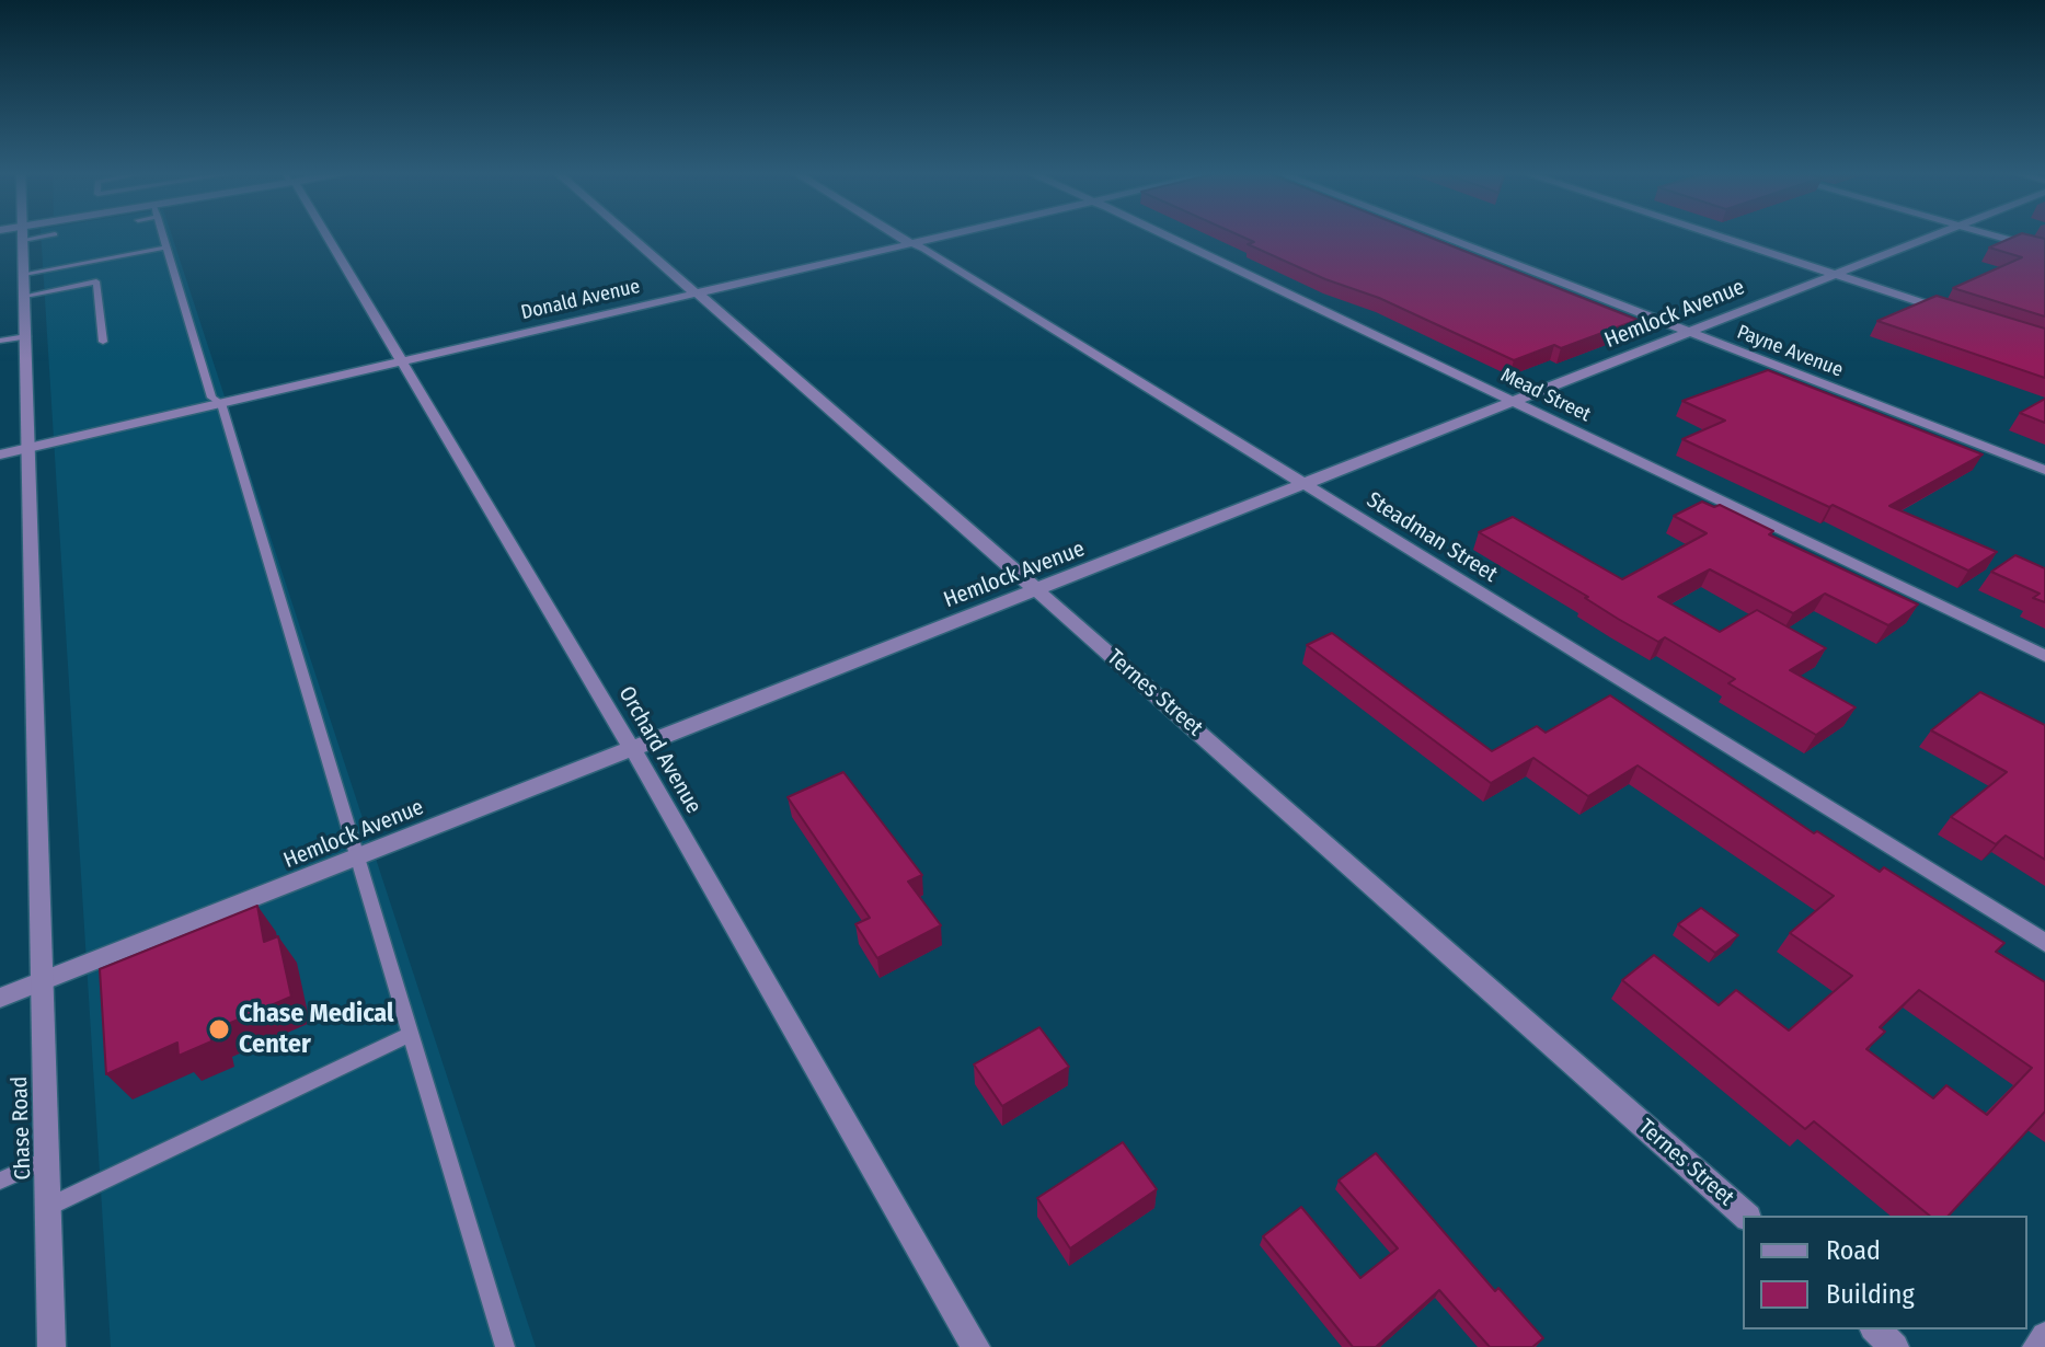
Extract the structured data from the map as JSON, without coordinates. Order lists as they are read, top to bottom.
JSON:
{
  "streets": {
    "street": [
      "Donald Avenue",
      "Hemlock Avenue",
      "Payne Avenue",
      "Mead Street",
      "Steadman Street",
      "Ternes Street",
      "Orchard Avenue",
      "Chase Road"
    ]
  },
  "crossings": [
    ["Donald Avenue", "Steadman Street"],
    ["Donald Avenue", "Ternes Street"],
    ["Donald Avenue", "Orchard Avenue"],
    ["Donald Avenue", "Chase Road"],
    ["Hemlock Avenue", "Payne Avenue"],
    ["Hemlock Avenue", "Mead Street"],
    ["Hemlock Avenue", "Steadman Street"],
    ["Hemlock Avenue", "Ternes Street"],
    ["Hemlock Avenue", "Orchard Avenue"],
    ["Hemlock Avenue", "Chase Road"]
  ],
  "places": ["Chase Medical Center"],
  "legend": ["Road", "Building"]
}
